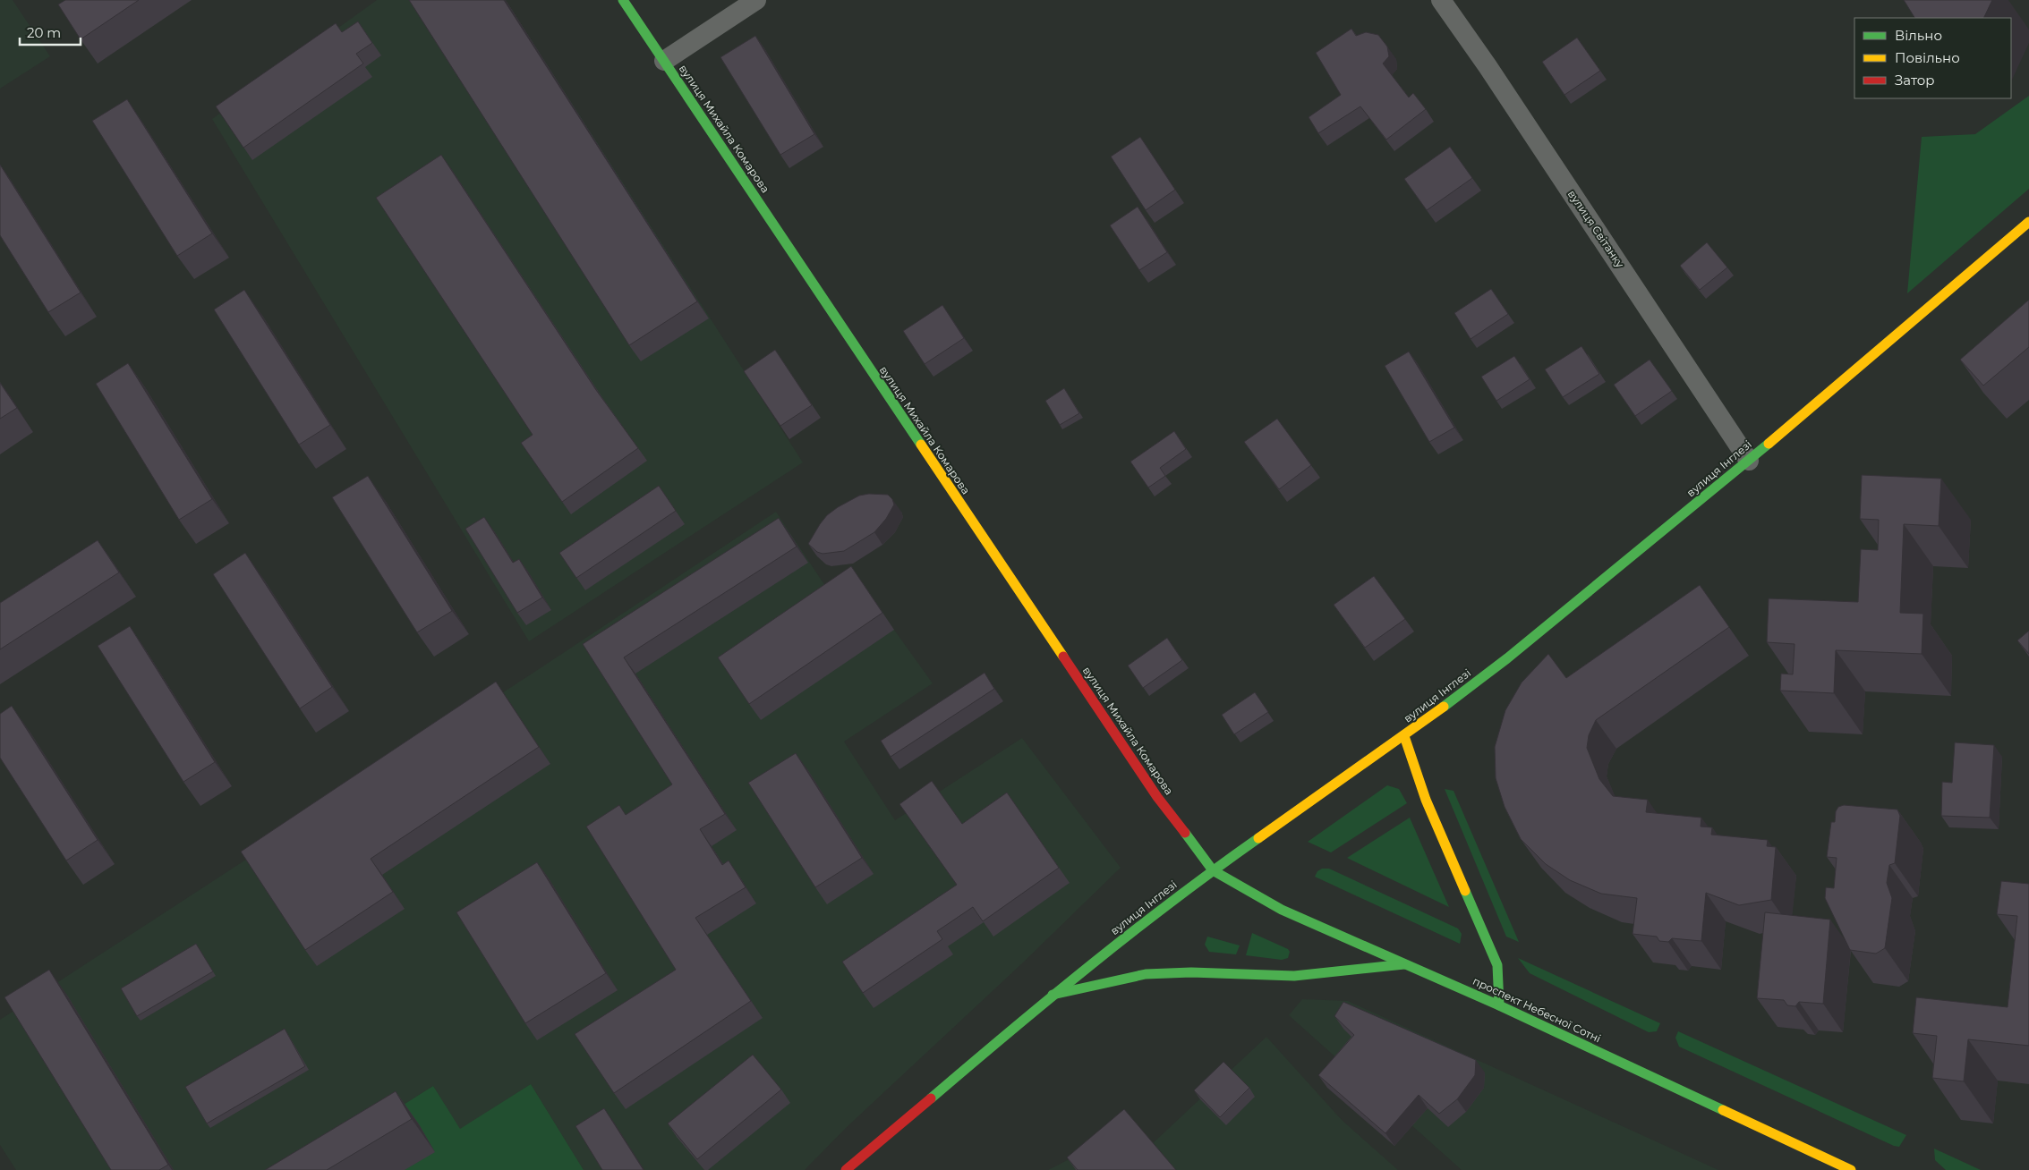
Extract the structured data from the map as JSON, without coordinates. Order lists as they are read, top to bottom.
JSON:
{
  "streets": {
    "main road": ["вулиця Михайла Комарова", "вулиця Інглезі", "проспект Небесної Сотні"],
    "street": ["вулиця Світанку"]
  },
  "crossings": [
    ["вулиця Михайла Комарова", "вулиця Інглезі"],
    ["вулиця Михайла Комарова", "проспект Небесної Сотні"],
    ["вулиця Світанку", "вулиця Інглезі"],
    ["вулиця Інглезі", "проспект Небесної Сотні"]
  ],
  "legend": ["Вільно", "Повільно", "Затор"],
  "scale_bar": "20 m"
}
